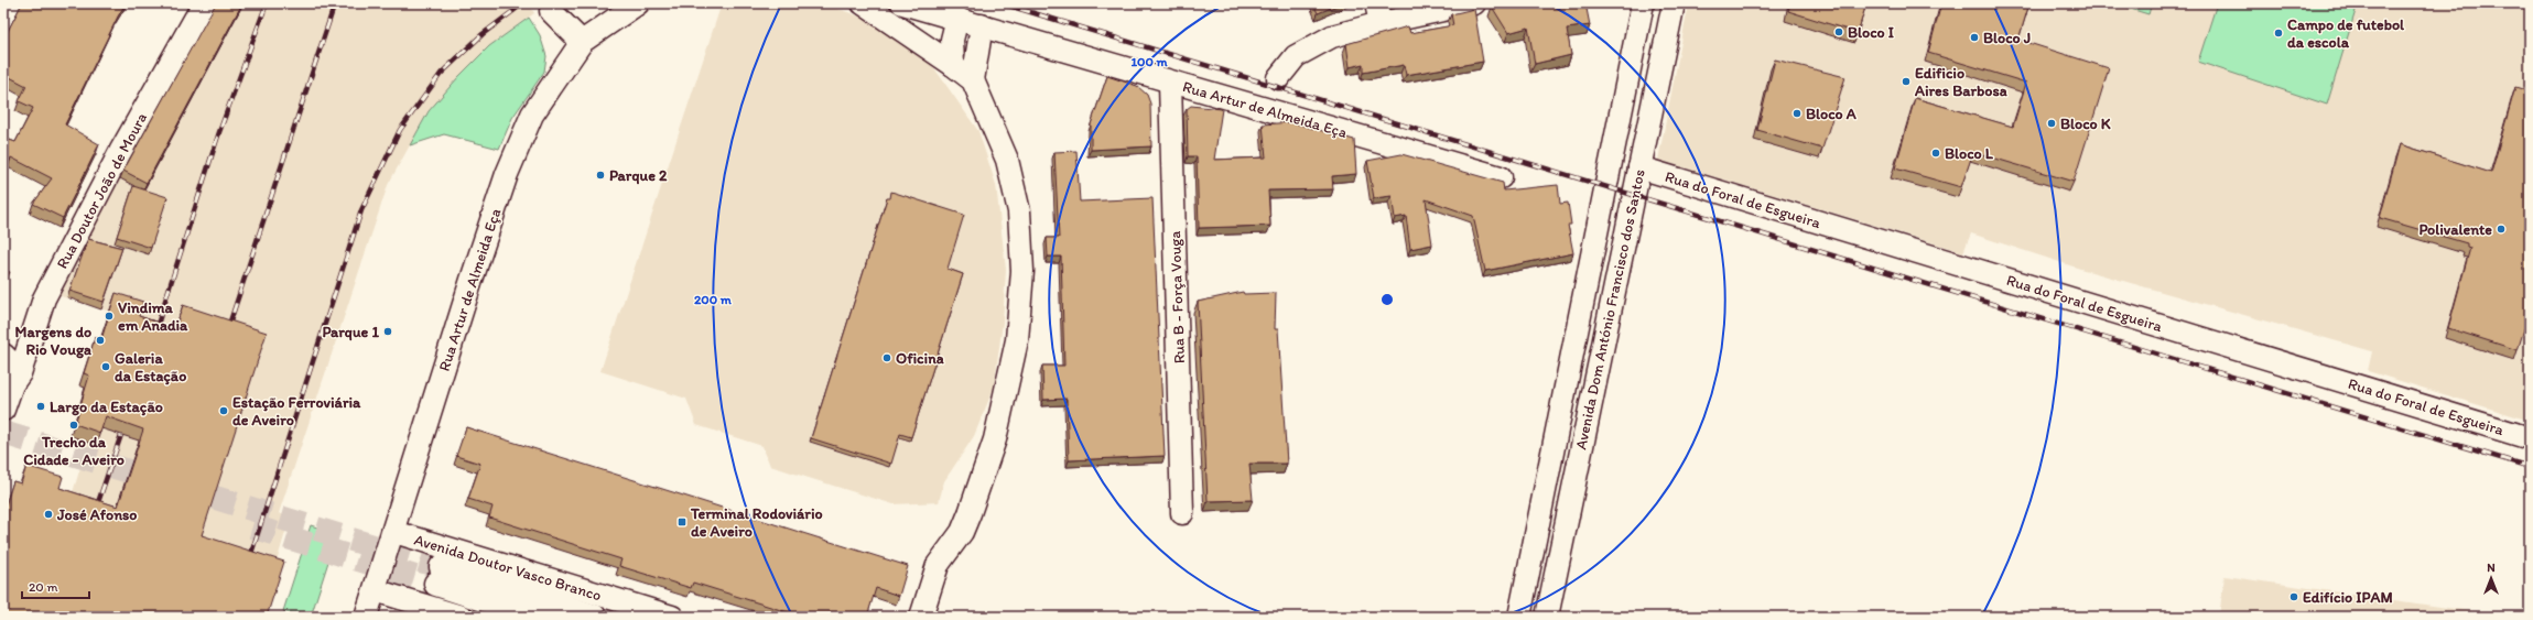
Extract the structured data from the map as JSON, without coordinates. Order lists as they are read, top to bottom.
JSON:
{
  "streets": {
    "main road": ["Avenida Doutor Vasco Branco"],
    "street": [
      "Rua Artur de Almeida Eça",
      "Rua Doutor João de Moura",
      "Rua do Foral de Esgueira",
      "Rua B - Força Vouga",
      "Avenida Dom António Francisco dos Santos"
    ]
  },
  "crossings": [
    ["Rua Artur de Almeida Eça", "Rua B - Força Vouga"],
    ["Rua Artur de Almeida Eça", "Avenida Doutor Vasco Branco"],
    ["Rua do Foral de Esgueira", "Avenida Dom António Francisco dos Santos"]
  ],
  "places": {
    "other": [
      "Bloco I",
      "Campo de futebol da escola",
      "Bloco J",
      "Edificio Aires Barbosa",
      "Bloco A",
      "Bloco K",
      "Bloco L",
      "Parque 2",
      "Polivalente",
      "Vindima em Anadia",
      "Parque 1",
      "Margens do Rio Vouga",
      "Oficina",
      "Galeria da Estação",
      "Largo da Estação",
      "Estação Ferroviária de Aveiro",
      "Trecho da Cidade - Aveiro",
      "José Afonso",
      "Edifício IPAM"
    ],
    "transit": ["Terminal Rodoviário de Aveiro"]
  },
  "scale_bar": "20 m",
  "north": "top",
  "rings": ["100 m", "200 m"]
}
